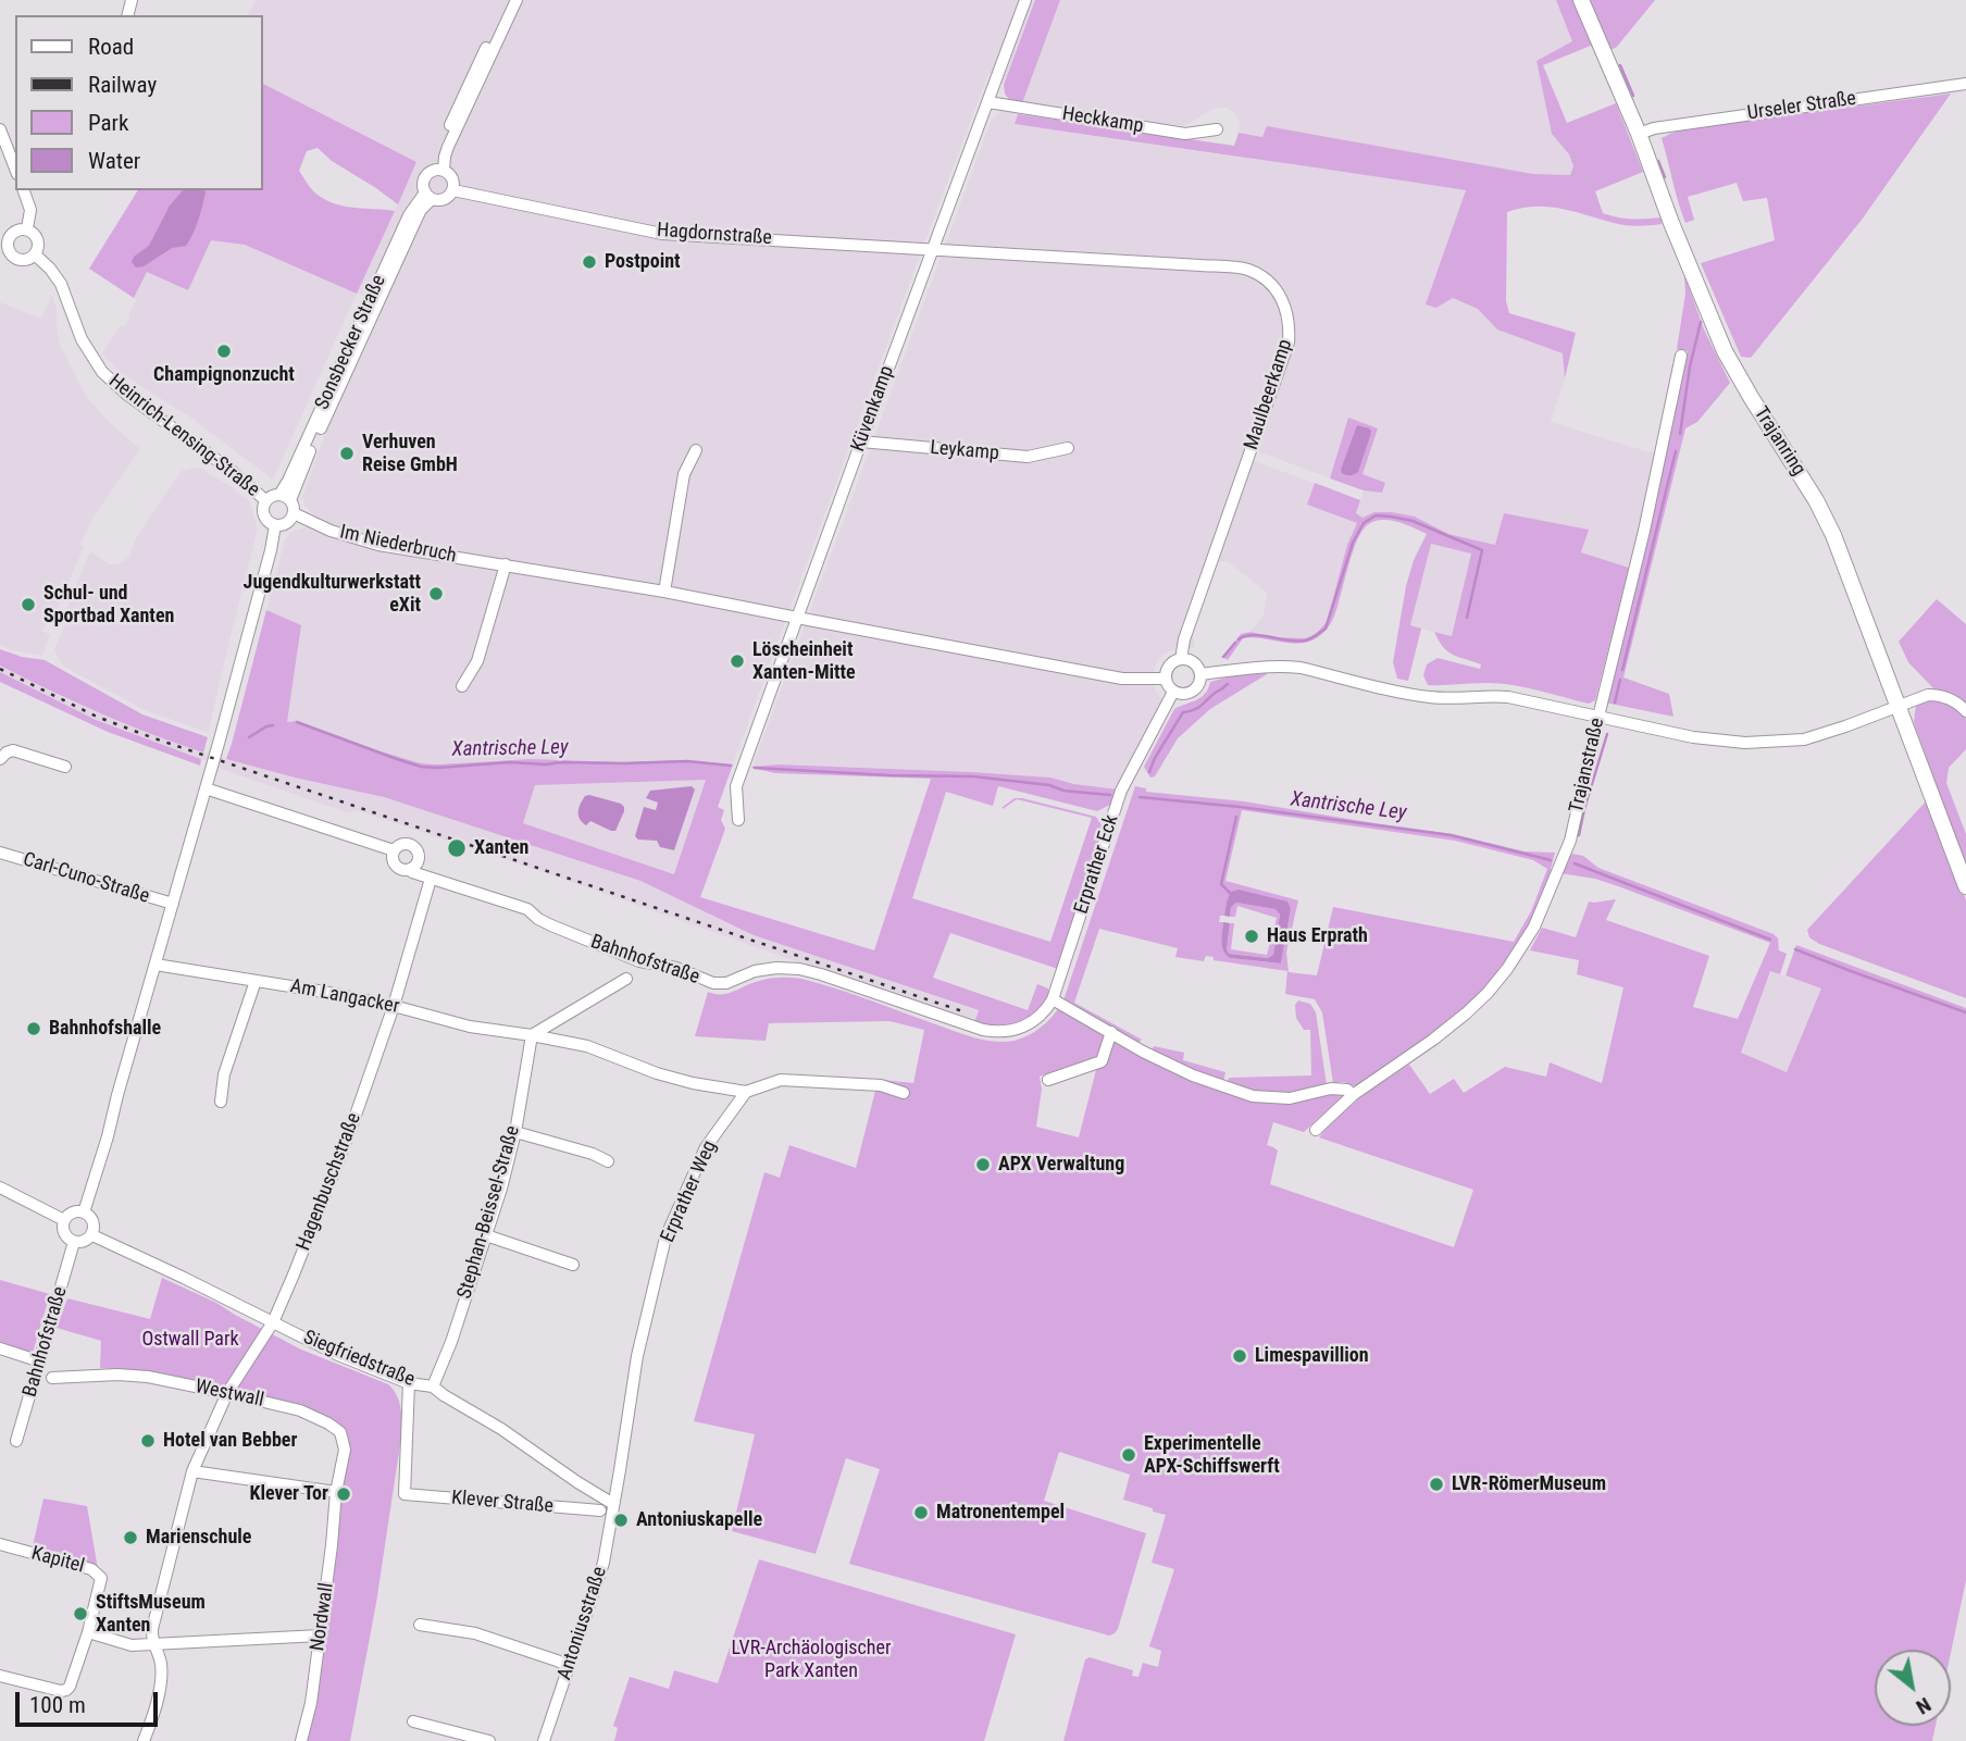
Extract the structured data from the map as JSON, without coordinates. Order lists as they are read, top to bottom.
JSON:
{
  "streets": {
    "main road": ["Trajanring"],
    "street": [
      "Urseler Straße",
      "Heckkamp",
      "Hagdornstraße",
      "Sonsbecker Straße",
      "Maulbeerkamp",
      "Küvenkamp",
      "Heinrich-Lensing-Straße",
      "Leykamp",
      "Im Niederbruch",
      "Trajanstraße",
      "Erprather Eck",
      "Carl-Cuno-Straße",
      "Bahnhofstraße",
      "Am Langacker",
      "Hagenbuschstraße",
      "Erprather Weg",
      "Stephan-Beissel-Straße",
      "Siegfriedstraße",
      "Westwall",
      "Klever Straße",
      "Kapitel",
      "Nordwall",
      "Antoniusstraße"
    ]
  },
  "crossings": [
    ["Urseler Straße", "Trajanring"],
    ["Heckkamp", "Küvenkamp"],
    ["Hagdornstraße", "Sonsbecker Straße"],
    ["Hagdornstraße", "Maulbeerkamp"],
    ["Hagdornstraße", "Küvenkamp"],
    ["Sonsbecker Straße", "Heinrich-Lensing-Straße"],
    ["Sonsbecker Straße", "Im Niederbruch"],
    ["Maulbeerkamp", "Küvenkamp"],
    ["Maulbeerkamp", "Erprather Eck"],
    ["Küvenkamp", "Leykamp"],
    ["Küvenkamp", "Im Niederbruch"],
    ["Heinrich-Lensing-Straße", "Im Niederbruch"],
    ["Erprather Eck", "Bahnhofstraße"],
    ["Bahnhofstraße", "Hagenbuschstraße"],
    ["Bahnhofstraße", "Siegfriedstraße"],
    ["Bahnhofstraße", "Westwall"],
    ["Am Langacker", "Hagenbuschstraße"],
    ["Am Langacker", "Erprather Weg"],
    ["Am Langacker", "Stephan-Beissel-Straße"],
    ["Hagenbuschstraße", "Siegfriedstraße"],
    ["Hagenbuschstraße", "Westwall"],
    ["Erprather Weg", "Siegfriedstraße"],
    ["Erprather Weg", "Antoniusstraße"],
    ["Stephan-Beissel-Straße", "Siegfriedstraße"],
    ["Siegfriedstraße", "Klever Straße"],
    ["Siegfriedstraße", "Antoniusstraße"],
    ["Westwall", "Nordwall"]
  ],
  "water": ["Xantrische Ley"],
  "parks": ["Ostwall Park", "LVR-Archäologischer Park Xanten"],
  "places": [
    "Postpoint",
    "Champignonzucht",
    "Verhuven Reise GmbH",
    "Jugendkulturwerkstatt eXit",
    "Schul- und Sportbad Xanten",
    "Löscheinheit Xanten-Mitte",
    "Xanten",
    "Haus Erprath",
    "Bahnhofshalle",
    "APX Verwaltung",
    "Limespavillion",
    "Hotel van Bebber",
    "Experimentelle APX-Schiffswerft",
    "LVR-RömerMuseum",
    "Klever Tor",
    "Matronentempel",
    "Antoniuskapelle",
    "Marienschule",
    "StiftsMuseum Xanten"
  ],
  "legend": [
    "Road",
    "Railway",
    "Park",
    "Water"
  ],
  "scale_bar": "100 m",
  "north": "bottom right"
}
